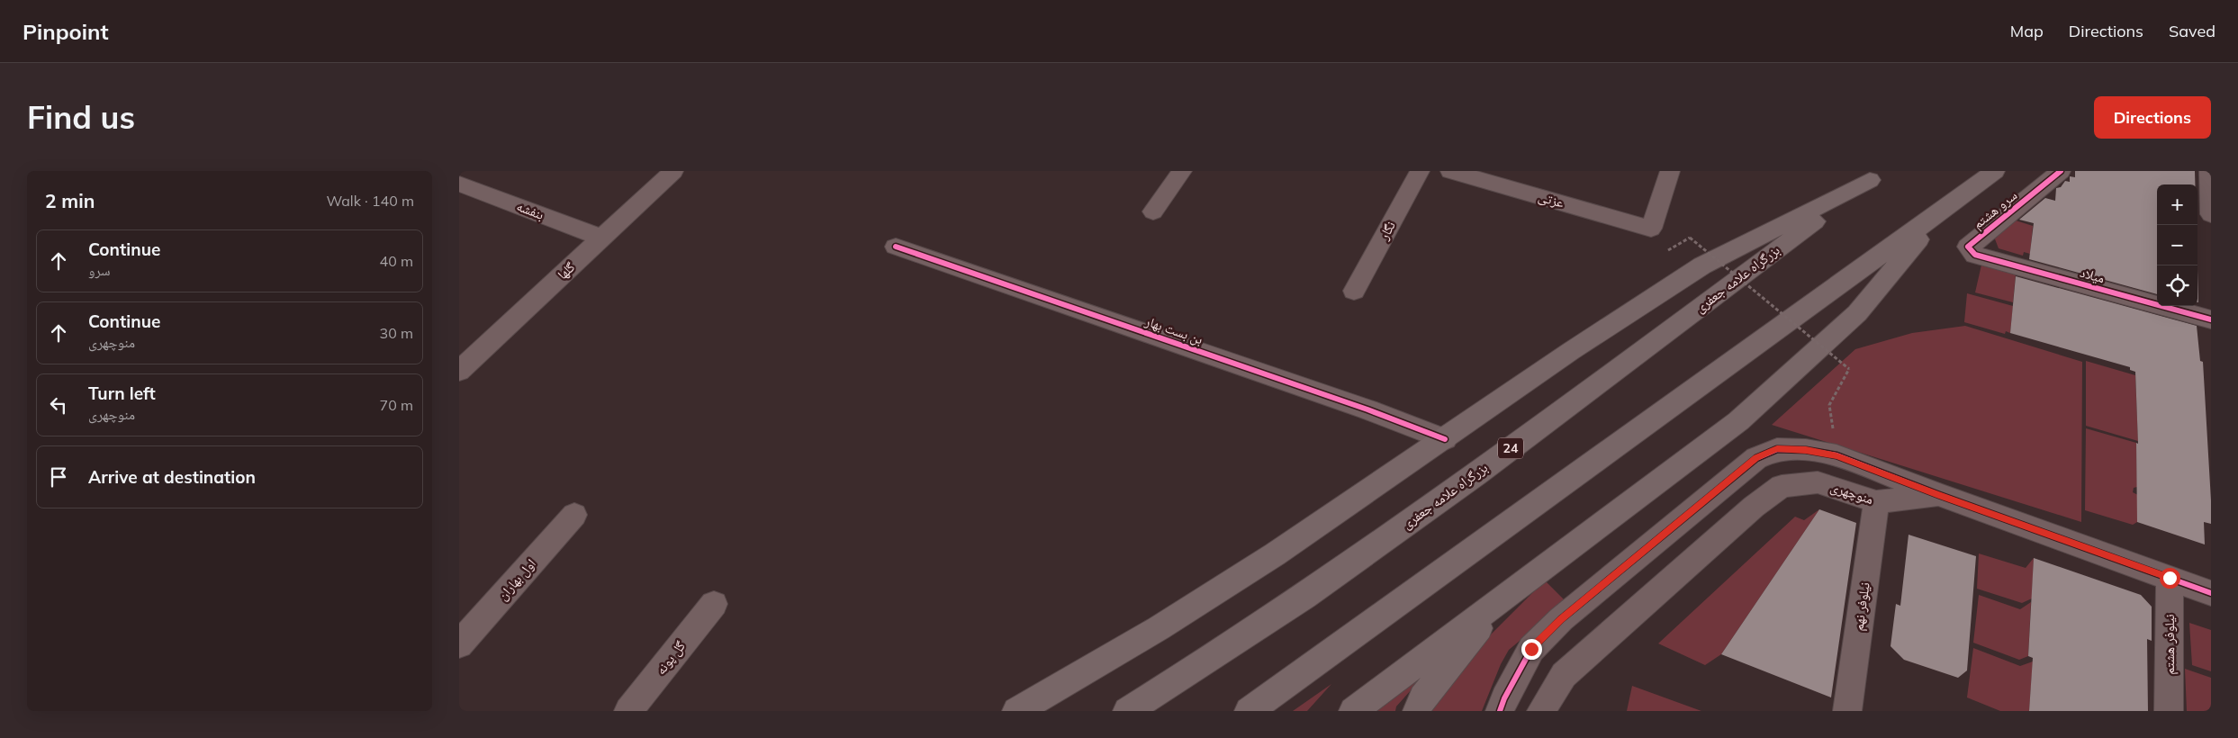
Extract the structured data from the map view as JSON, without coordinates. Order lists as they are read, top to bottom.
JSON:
{
  "streets": {
    "highway": ["بزرگراه علامه جعفری", "24"],
    "street": [
      "عزتی",
      "سرو هشتم",
      "بنفشه",
      "نگار",
      "گلها",
      "میلاد",
      "بن بست بهار",
      "منوچهری",
      "اول بهاران",
      "نیلوفر نهم",
      "نیلوفر هشتم",
      "گل پونه"
    ]
  },
  "crossings": [
    ["سرو هشتم", "میلاد"],
    ["بنفشه", "گلها"],
    ["منوچهری", "نیلوفر نهم"]
  ],
  "page": {
    "header": "Pinpoint",
    "nav": ["Map", "Directions", "Saved"],
    "buttons": "Directions",
    "title": "Find us",
    "heading": ["2 min", "Walk · 140 m"],
    "map_buttons": ["+", "−"],
    "list": [
      ["Continue", "سرو", "40 m"],
      ["Continue", "منوچهری", "30 m"],
      ["Turn left", "منوچهری", "70 m"],
      "Arrive at destination"
    ]
  }
}
